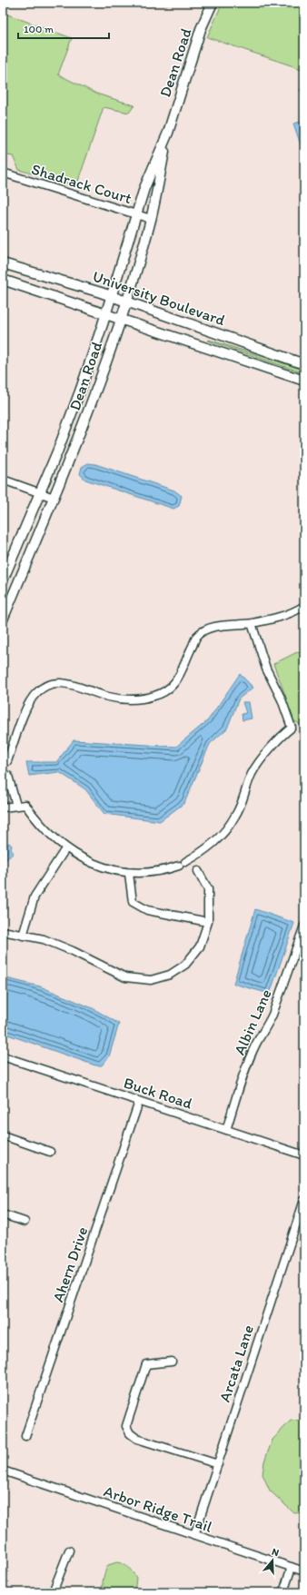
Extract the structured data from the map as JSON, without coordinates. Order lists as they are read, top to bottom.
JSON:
{
  "streets": {
    "main road": ["Dean Road", "University Boulevard"],
    "street": [
      "Shadrack Court",
      "Albin Lane",
      "Buck Road",
      "Ahern Drive",
      "Arcata Lane",
      "Arbor Ridge Trail"
    ]
  },
  "crossings": [
    ["Dean Road", "Shadrack Court"],
    ["Dean Road", "University Boulevard"],
    ["Albin Lane", "Buck Road"],
    ["Buck Road", "Ahern Drive"],
    ["Arcata Lane", "Arbor Ridge Trail"]
  ],
  "scale_bar": "100 m",
  "north": "top"
}
